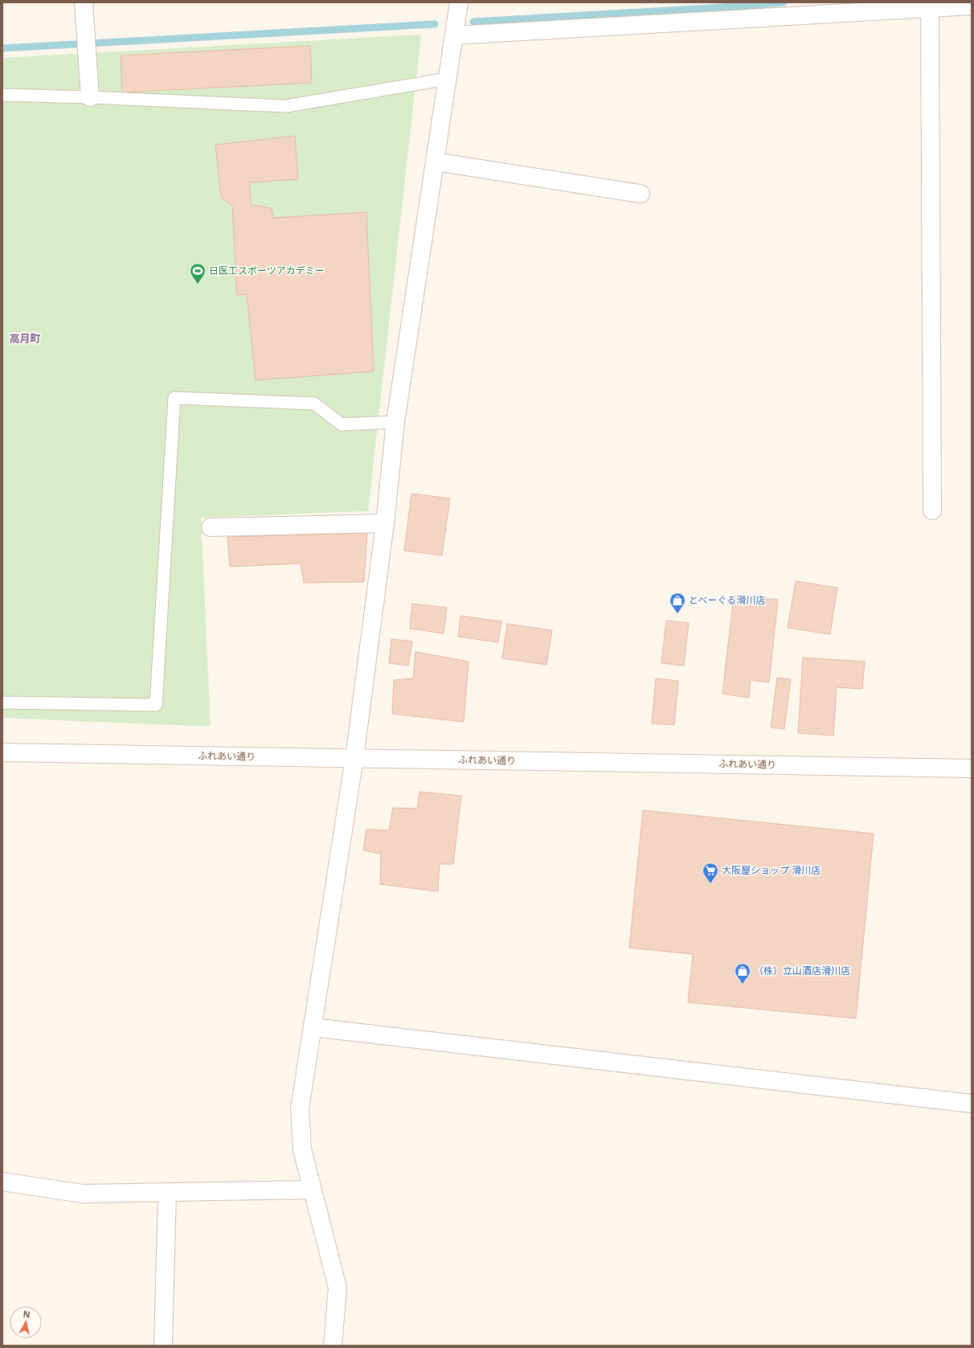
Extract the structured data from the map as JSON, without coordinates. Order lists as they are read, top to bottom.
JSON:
{
  "streets": {
    "street": ["ふれあい通り"]
  },
  "districts": ["高月町"],
  "places": {
    "sports": ["日医工スポーツアカデミー"],
    "shop": ["とべーぐる滑川店", "（株）立山酒店滑川店"],
    "supermarket": ["大阪屋ショップ 滑川店"]
  },
  "north": "top"
}
